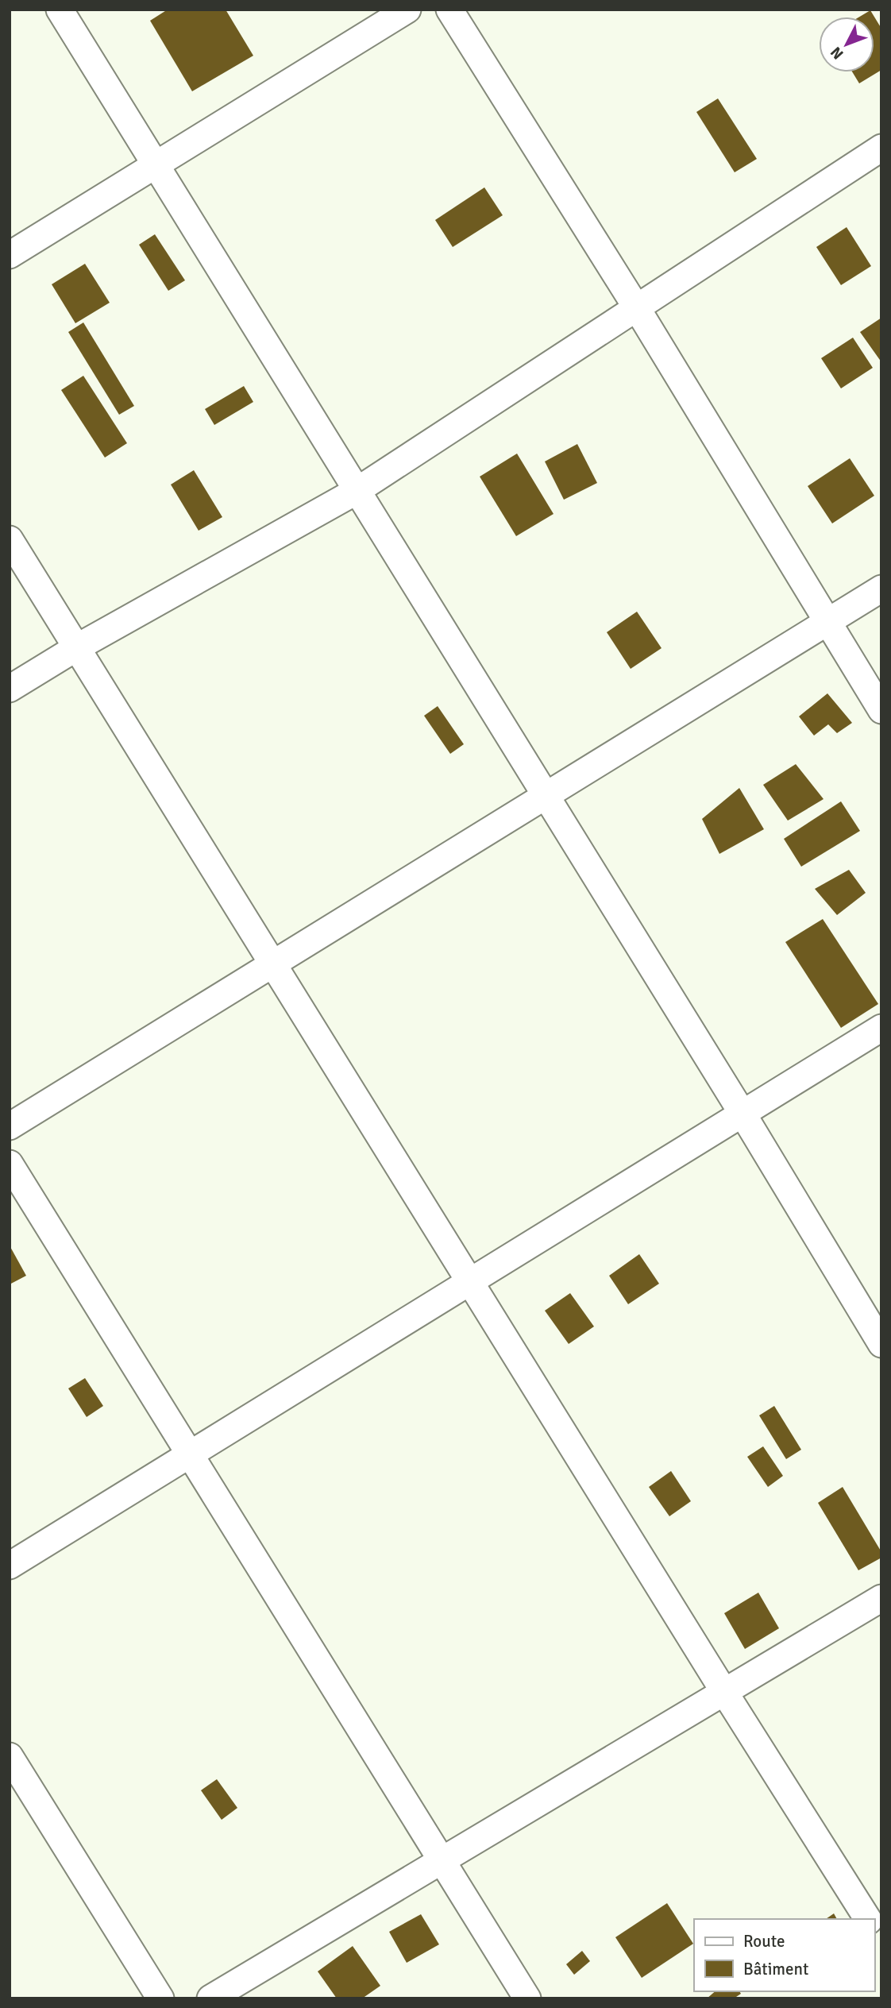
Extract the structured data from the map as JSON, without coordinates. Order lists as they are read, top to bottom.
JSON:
{
  "legend": ["Route", "Bâtiment"],
  "north": "bottom left"
}
